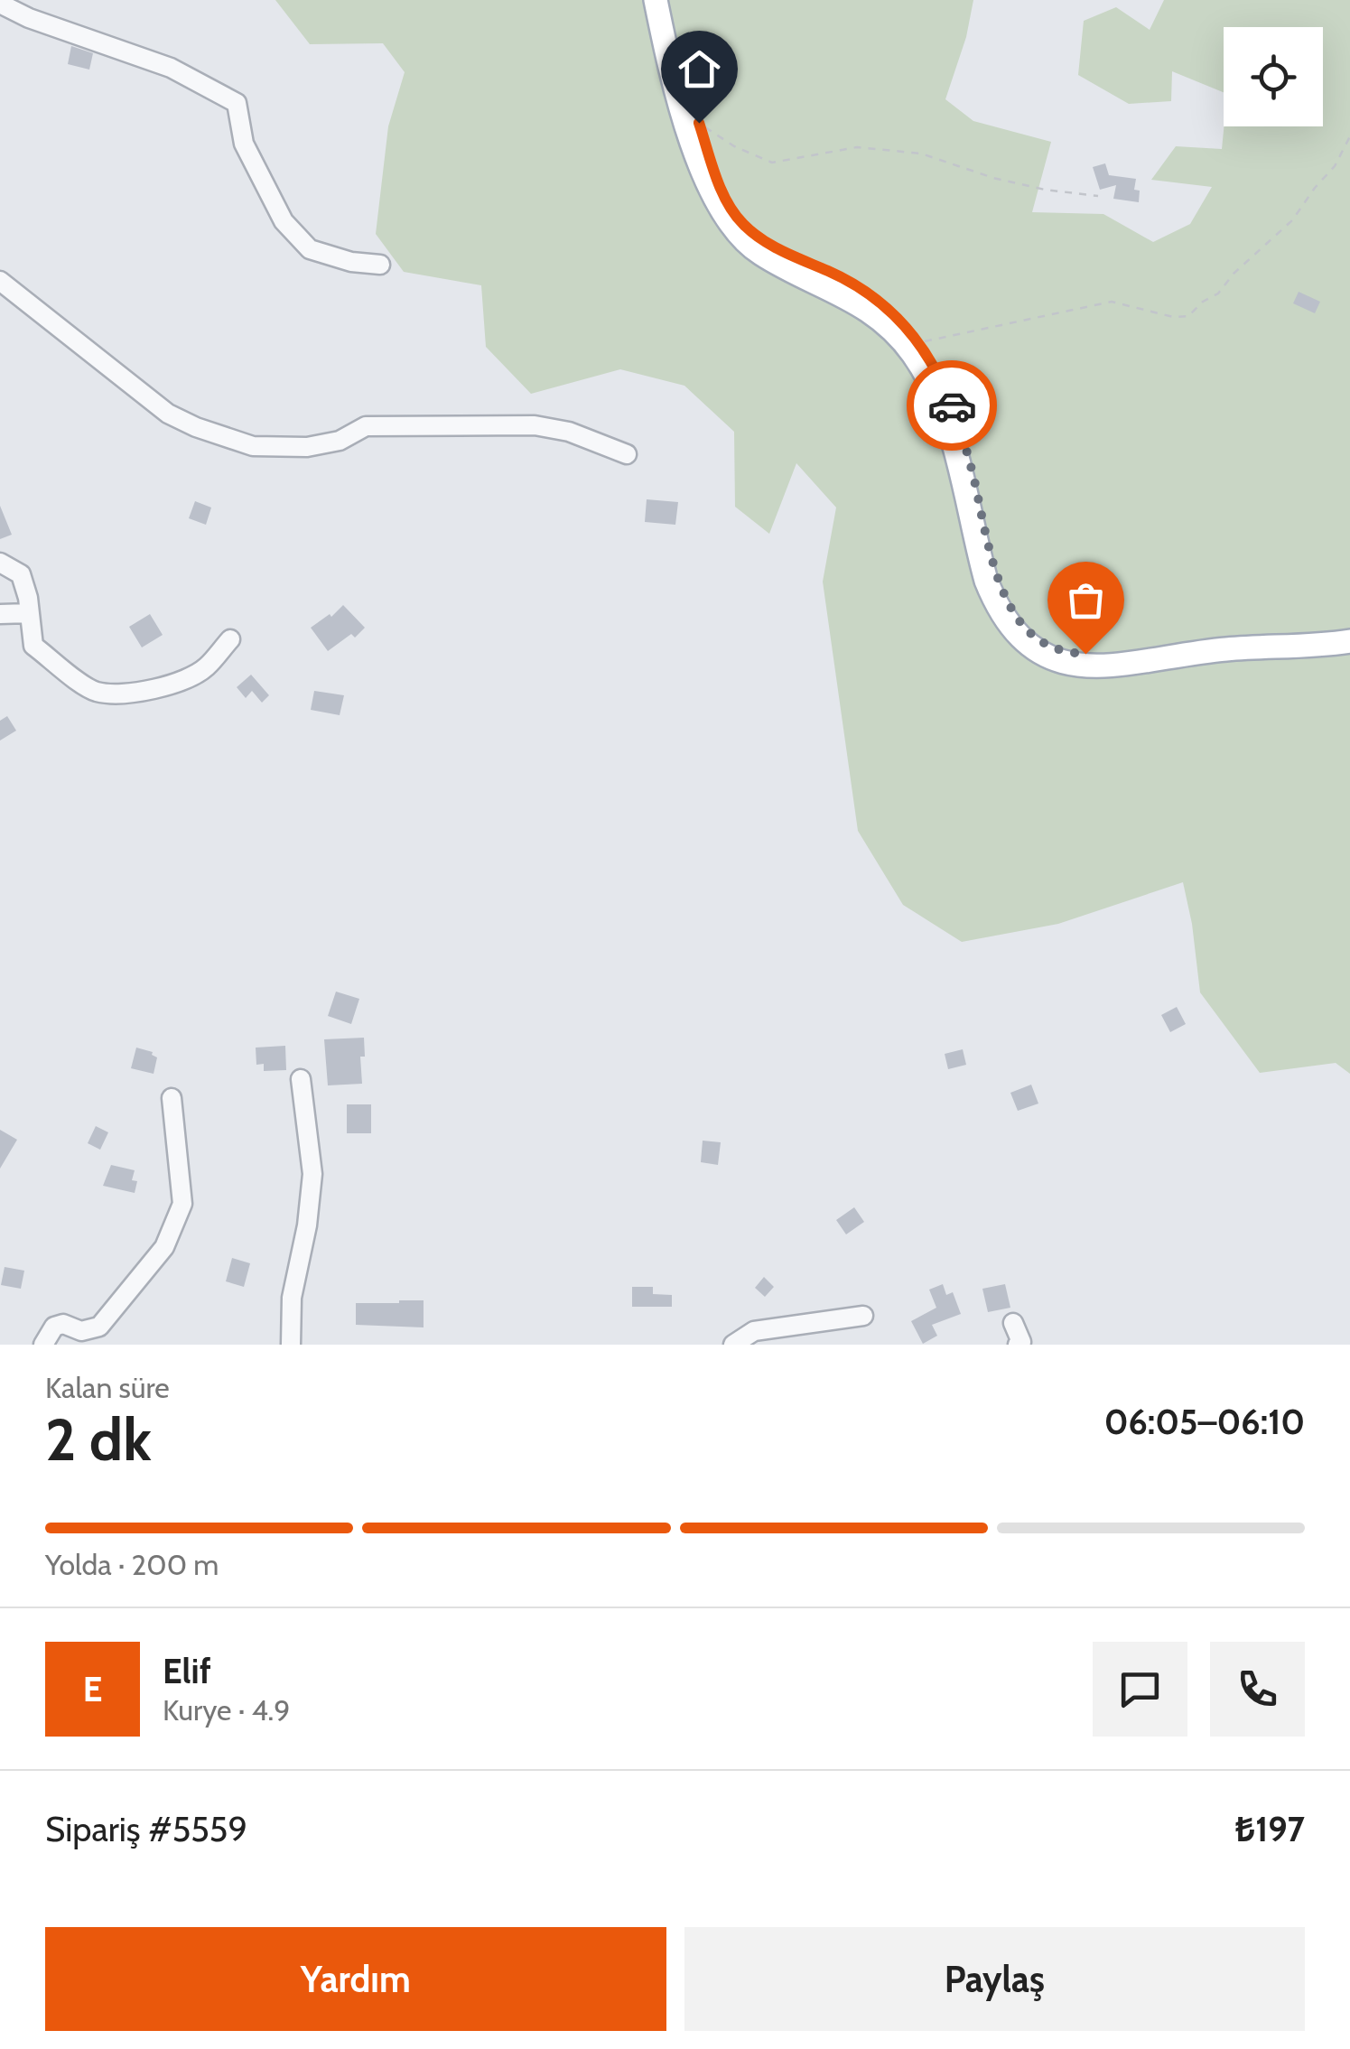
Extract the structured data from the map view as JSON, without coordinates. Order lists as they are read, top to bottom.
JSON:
{
  "page": {
    "heading": ["2 dk", "Kalan süre", "06:05–06:10"],
    "panel": [
      "Elif",
      "Kurye · 4.9",
      "Sipariş #5559",
      "₺197"
    ],
    "bar": "Yolda · 200 m",
    "round": "E",
    "buttons": ["Yardım", "Paylaş"]
  }
}
